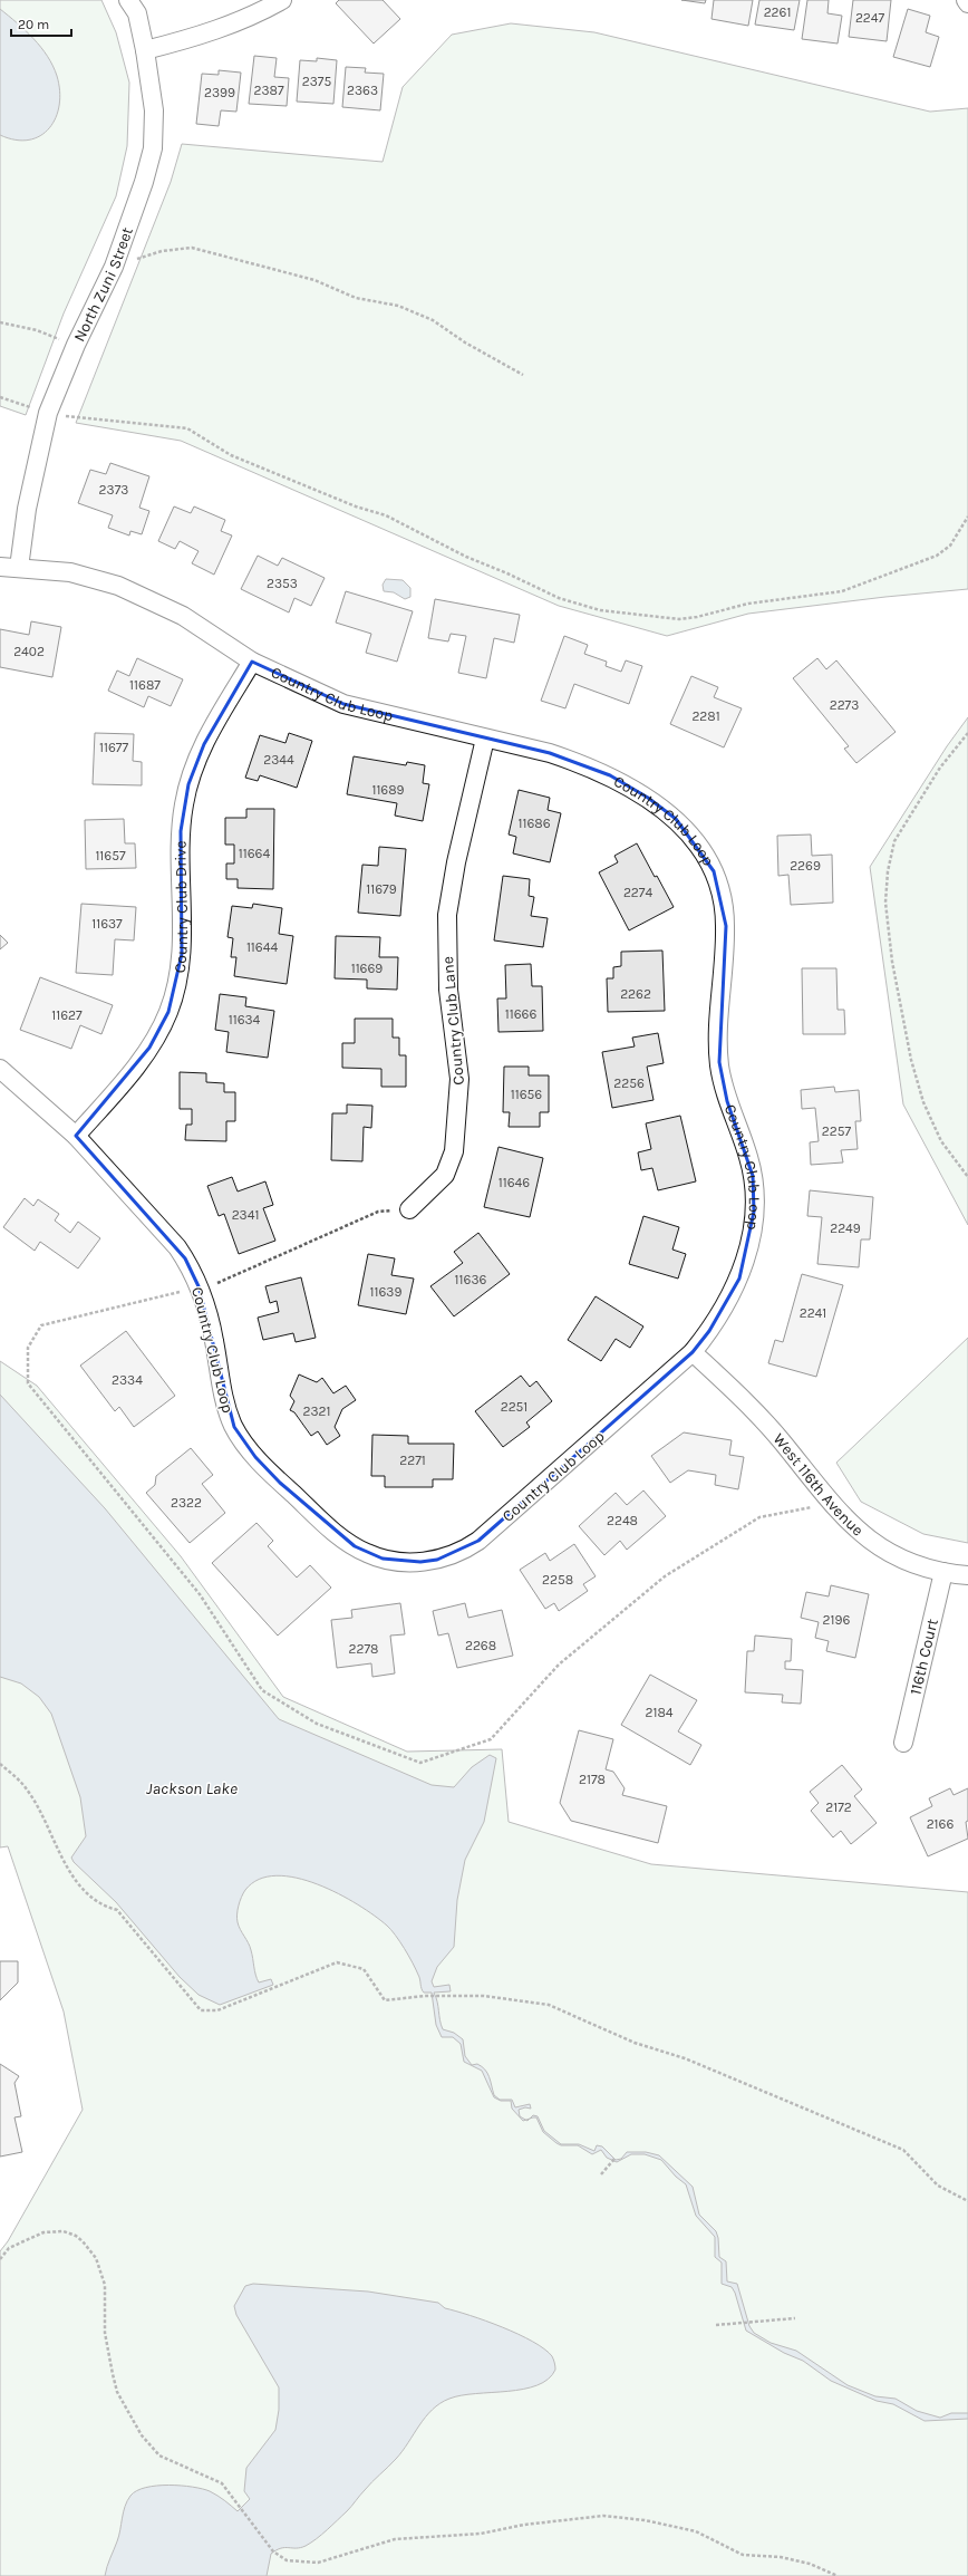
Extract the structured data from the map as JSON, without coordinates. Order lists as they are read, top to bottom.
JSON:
{
  "streets": {
    "street": [
      "North Zuni Street",
      "Country Club Loop",
      "Country Club Drive",
      "Country Club Lane",
      "West 116th Avenue",
      "116th Court"
    ]
  },
  "crossings": [
    ["North Zuni Street", "Country Club Loop"],
    ["Country Club Loop", "Country Club Drive"],
    ["Country Club Loop", "Country Club Lane"],
    ["Country Club Loop", "West 116th Avenue"],
    ["West 116th Avenue", "116th Court"]
  ],
  "water": ["Jackson Lake"],
  "house_numbers": [
    "2261",
    "2247",
    "2375",
    "2387",
    "2363",
    "2399",
    "2373",
    "2353",
    "2402",
    "11687",
    "2273",
    "2281",
    "11677",
    "2344",
    "11689",
    "11686",
    "11664",
    "11657",
    "2269",
    "11679",
    "2274",
    "11637",
    "11644",
    "11669",
    "2262",
    "11666",
    "11627",
    "11634",
    "2256",
    "11656",
    "2257",
    "11646",
    "2341",
    "2249",
    "11636",
    "11639",
    "2241",
    "2334",
    "2251",
    "2321",
    "2271",
    "2322",
    "2248",
    "2258",
    "2196",
    "2268",
    "2278",
    "2184",
    "2178",
    "2172",
    "2166"
  ],
  "scale_bar": "20 m"
}
